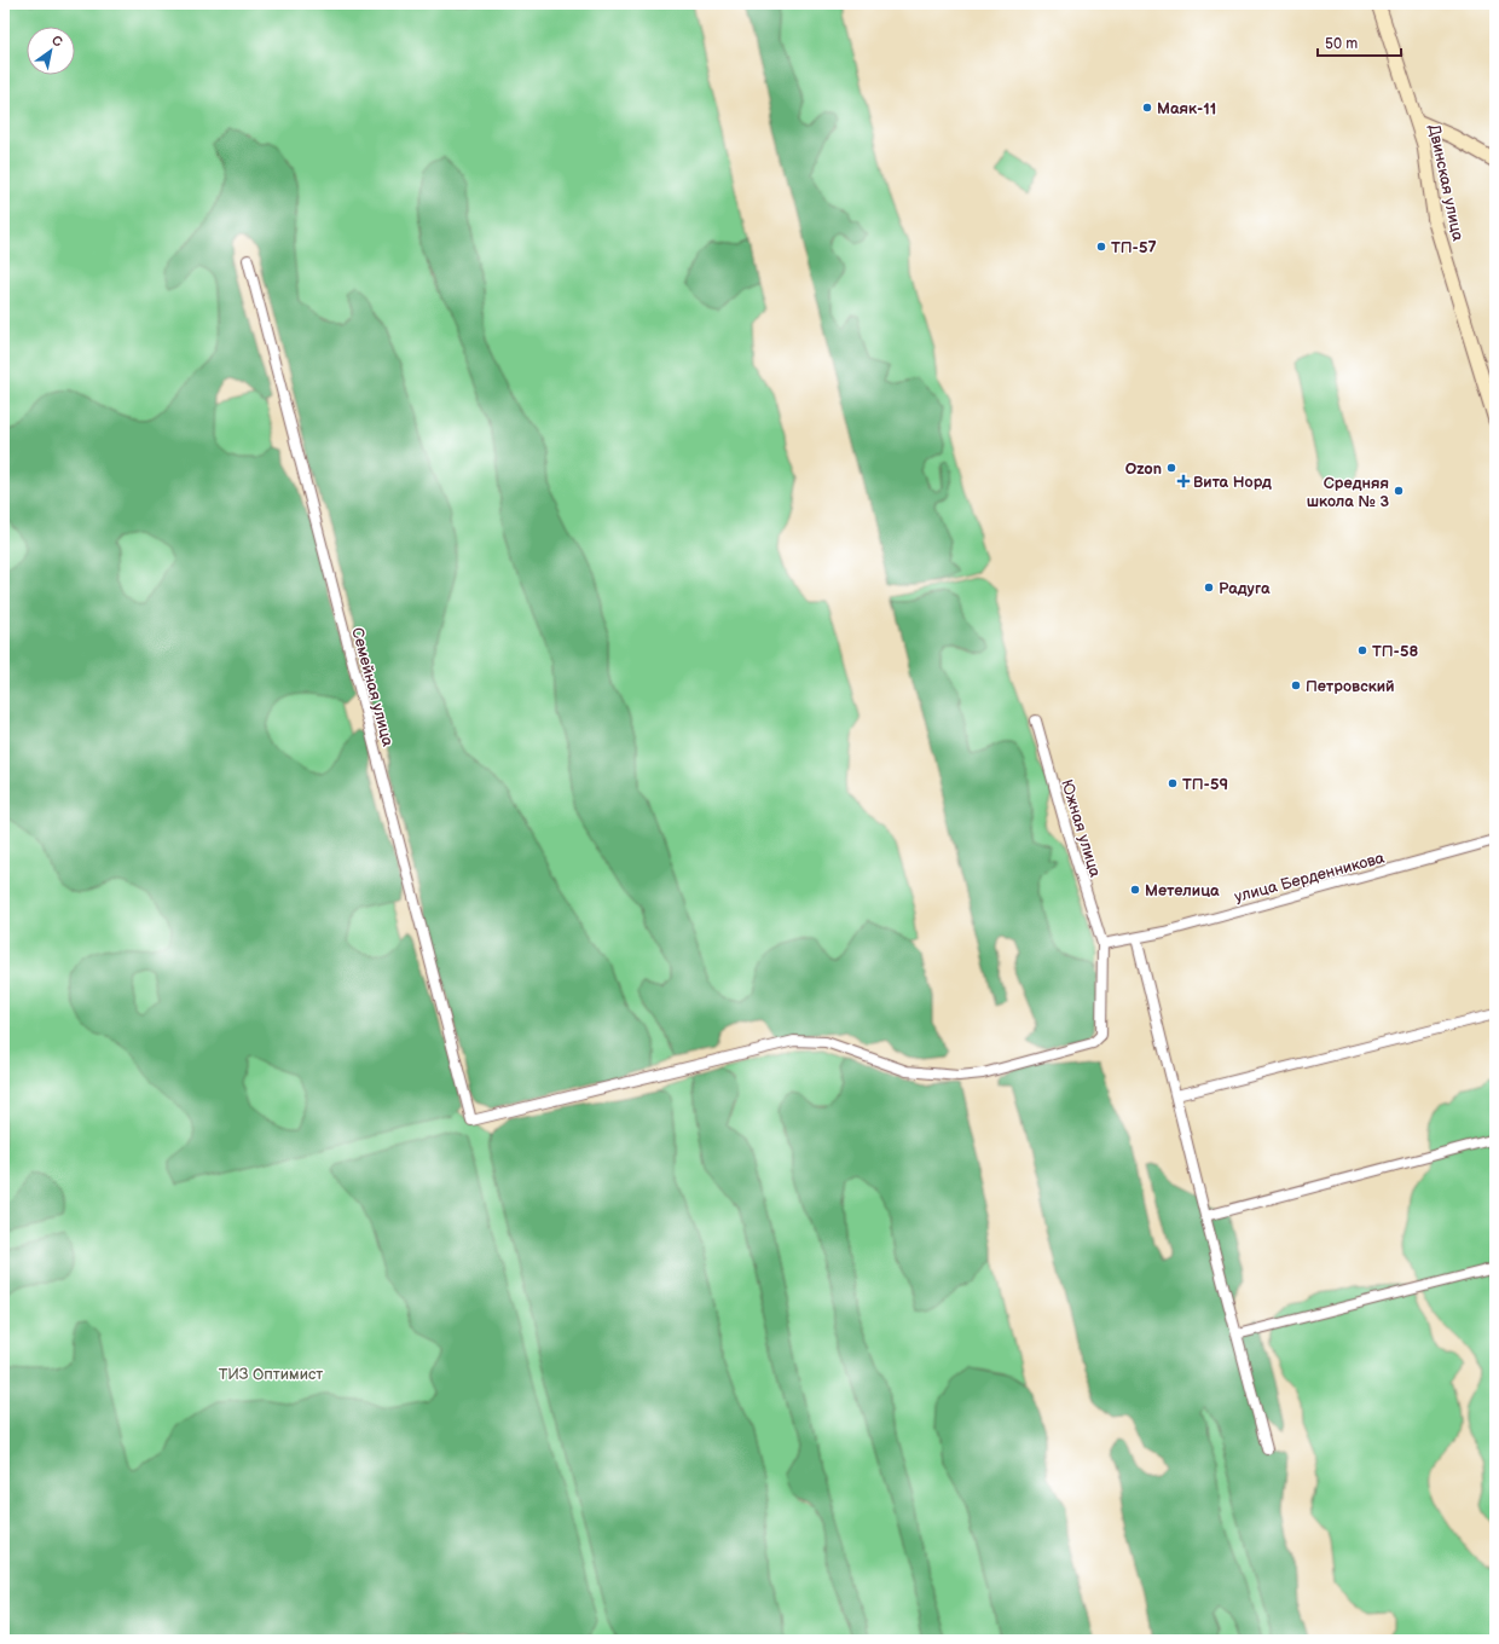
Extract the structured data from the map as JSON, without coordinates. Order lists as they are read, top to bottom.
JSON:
{
  "streets": {
    "street": [
      "Двинская улица",
      "Семейная улица",
      "Южная улица",
      "улица Берденникова"
    ]
  },
  "crossings": [
    ["Семейная улица", "Южная улица"],
    ["Южная улица", "улица Берденникова"]
  ],
  "parks": ["ТИЗ Оптимист"],
  "places": {
    "other": [
      "Маяк-11",
      "ТП-57",
      "Ozon",
      "Средняя школа № 3",
      "Радуга",
      "ТП-58",
      "Петровский",
      "ТП-59",
      "Метелица"
    ],
    "health": ["Вита Норд"]
  },
  "scale_bar": "50 m",
  "north": "top right"
}
